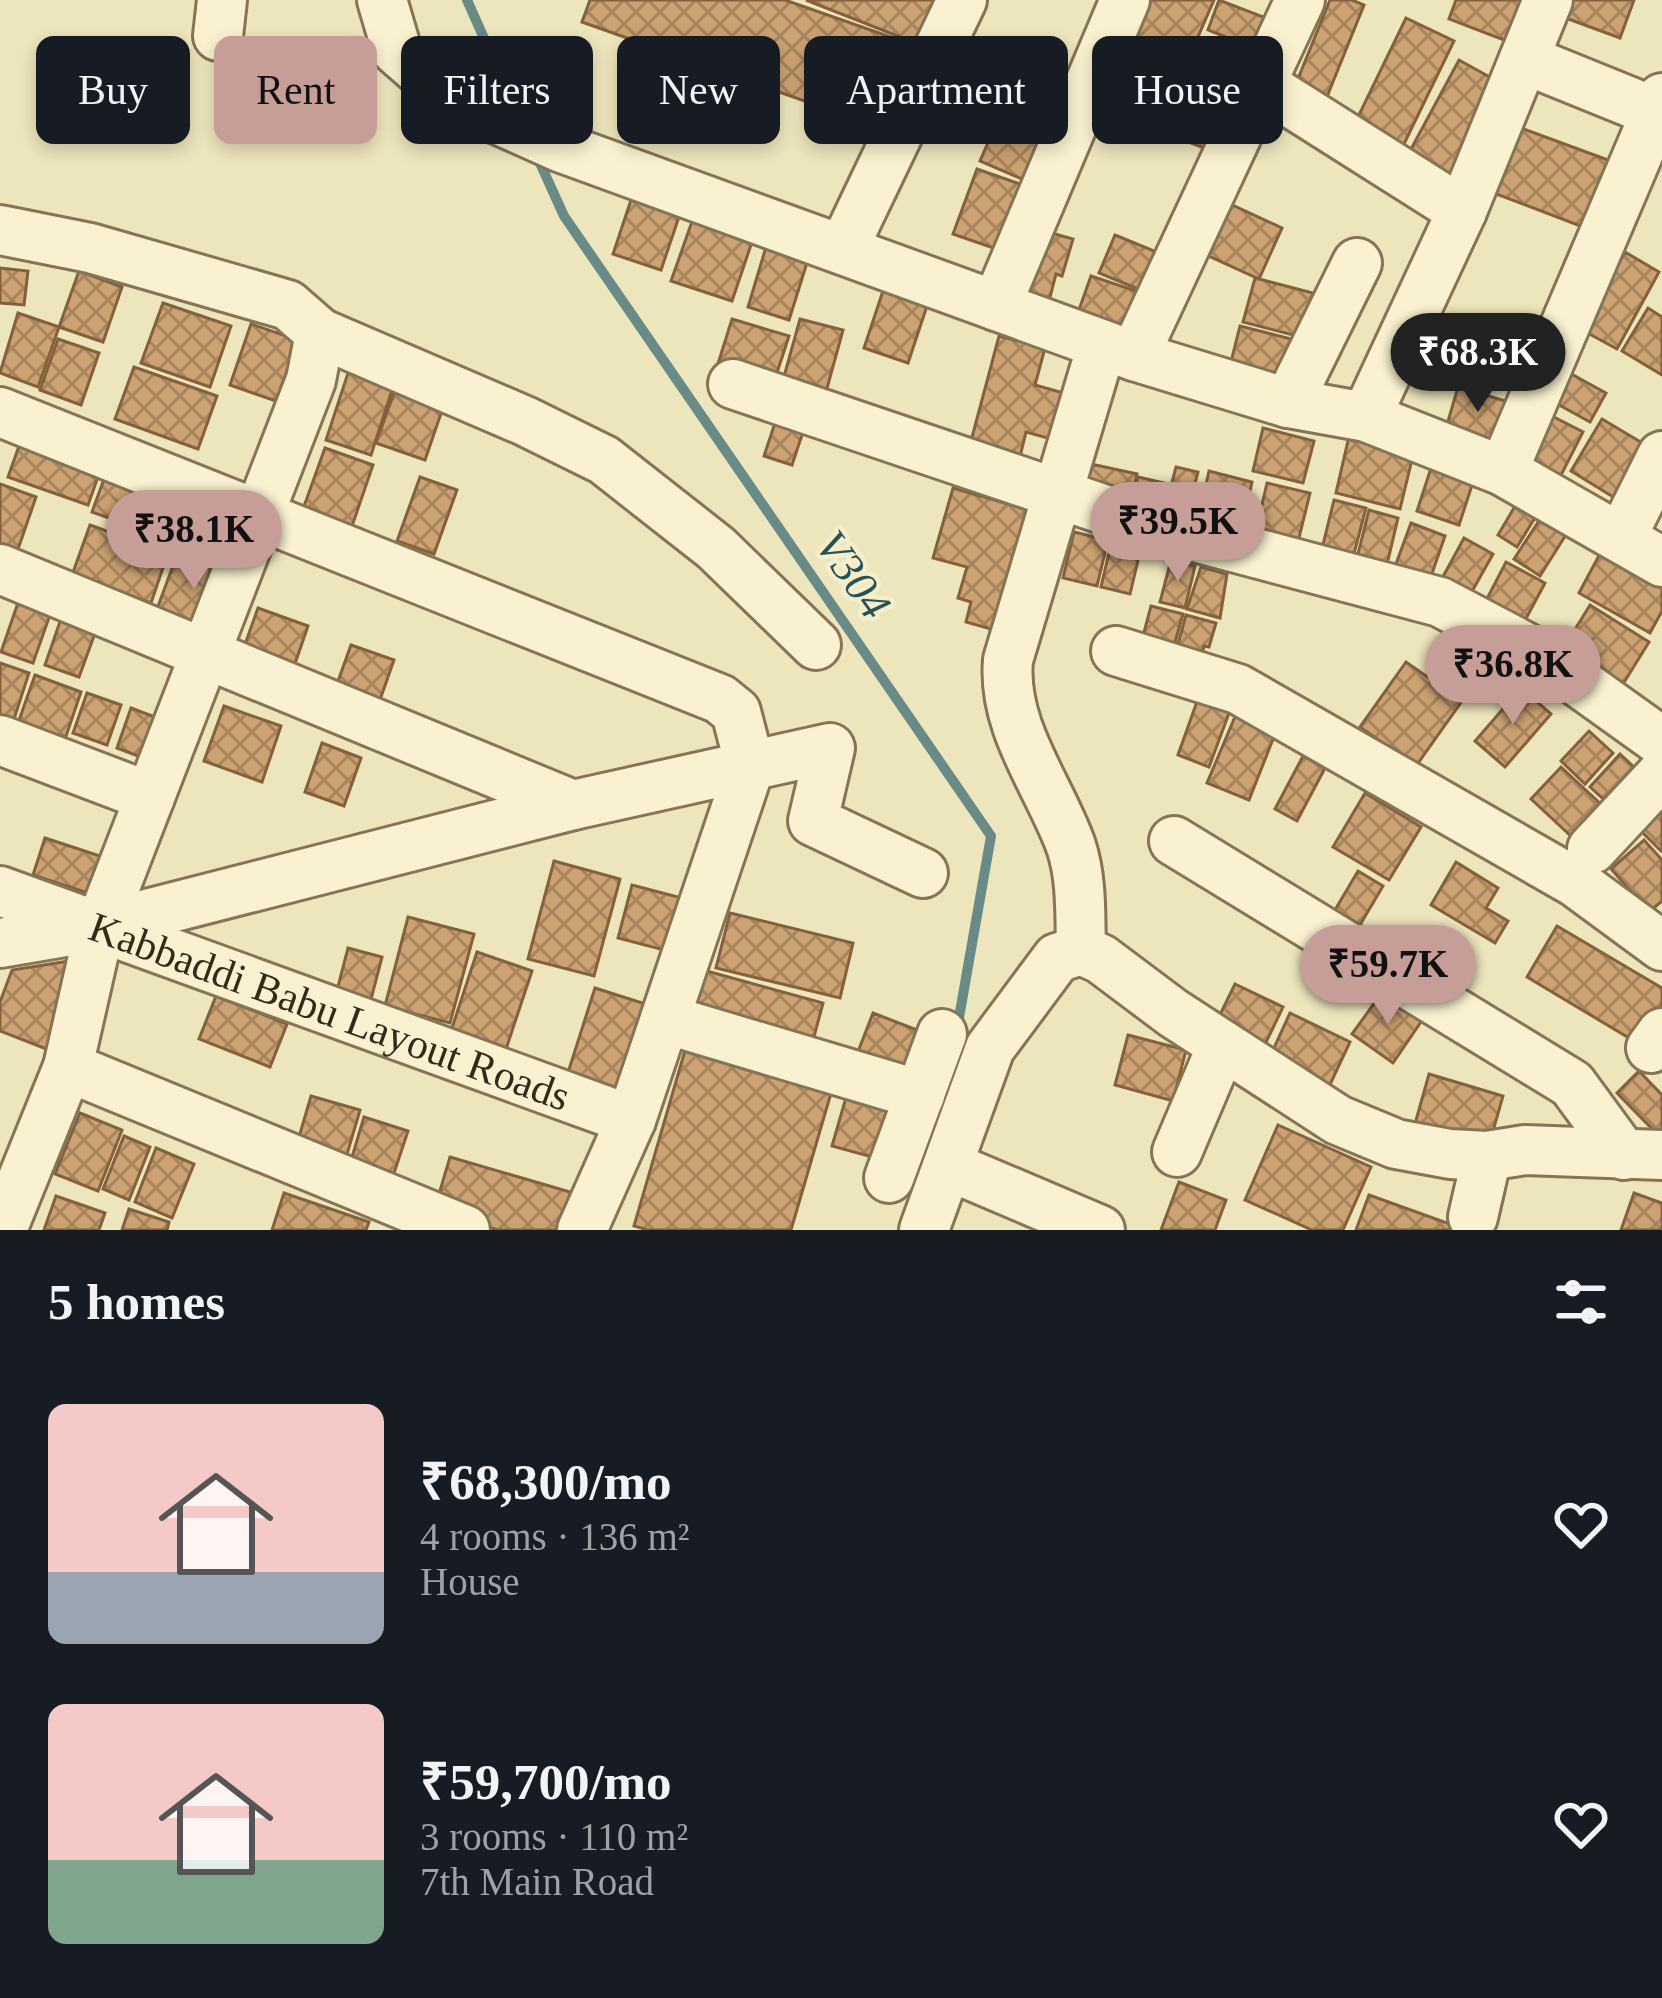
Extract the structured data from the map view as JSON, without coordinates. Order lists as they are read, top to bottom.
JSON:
{
  "streets": {
    "street": ["Kabbaddi Babu Layout Roads"]
  },
  "water": ["V304"],
  "page": {
    "chip": [
      "Buy",
      "Rent",
      "Filters",
      "New",
      "Apartment",
      "House"
    ],
    "price": [
      "₹68.3K",
      "₹39.5K",
      "₹38.1K",
      "₹36.8K",
      "₹59.7K"
    ],
    "heading": "5 homes",
    "list": [
      {
        "name": "₹68,300/mo",
        "note": "4 rooms · 136 m² · House"
      },
      {
        "name": "₹59,700/mo",
        "note": "3 rooms · 110 m² · 7th Main Road"
      }
    ]
  }
}
